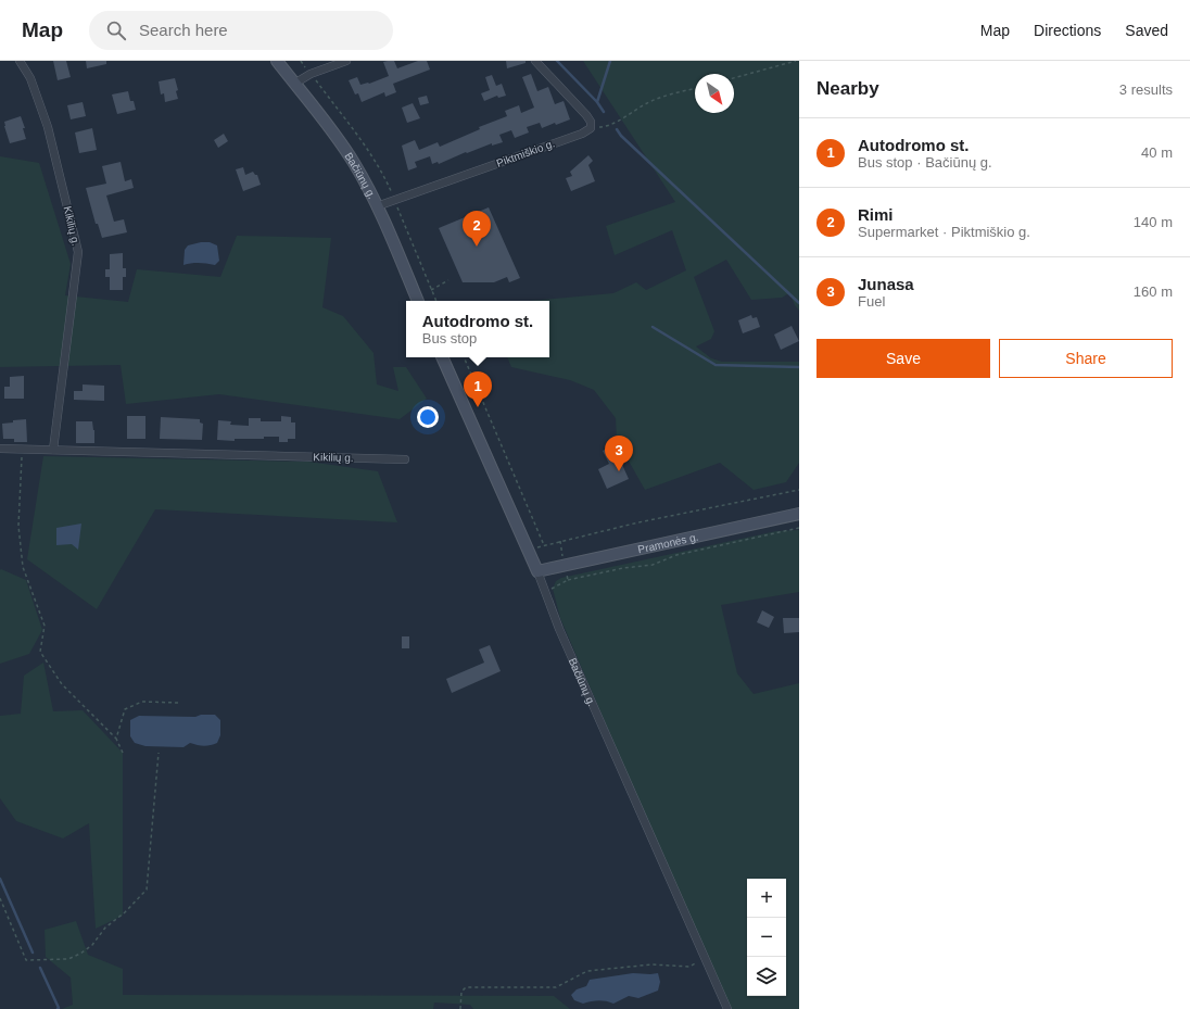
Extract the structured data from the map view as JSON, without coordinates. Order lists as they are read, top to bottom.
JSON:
{
  "streets": {
    "main road": ["Bačiūnų g.", "Pramonės g."],
    "street": ["Piktmiškio g.", "Kikilių g."]
  },
  "crossings": [
    ["Piktmiškio g.", "Bačiūnų g."],
    ["Bačiūnų g.", "Pramonės g."]
  ],
  "north": "bottom right",
  "page": {
    "header": "Map",
    "search": "Search here",
    "nav": ["Map", "Directions", "Saved"],
    "heading": ["Nearby", "3 results"],
    "list": [
      {
        "mark": "1",
        "name": "Autodromo st.",
        "note": "Bus stop · Bačiūnų g.",
        "value": "40 m"
      },
      {
        "mark": "2",
        "name": "Rimi",
        "note": "Supermarket · Piktmiškio g.",
        "value": "140 m"
      },
      {
        "mark": "3",
        "name": "Junasa",
        "note": "Fuel",
        "value": "160 m"
      }
    ],
    "pins": ["2", "1", "3"],
    "popup": ["Autodromo st.", "Bus stop"],
    "buttons": ["Save", "Share"],
    "map_buttons": ["+", "−"]
  }
}
